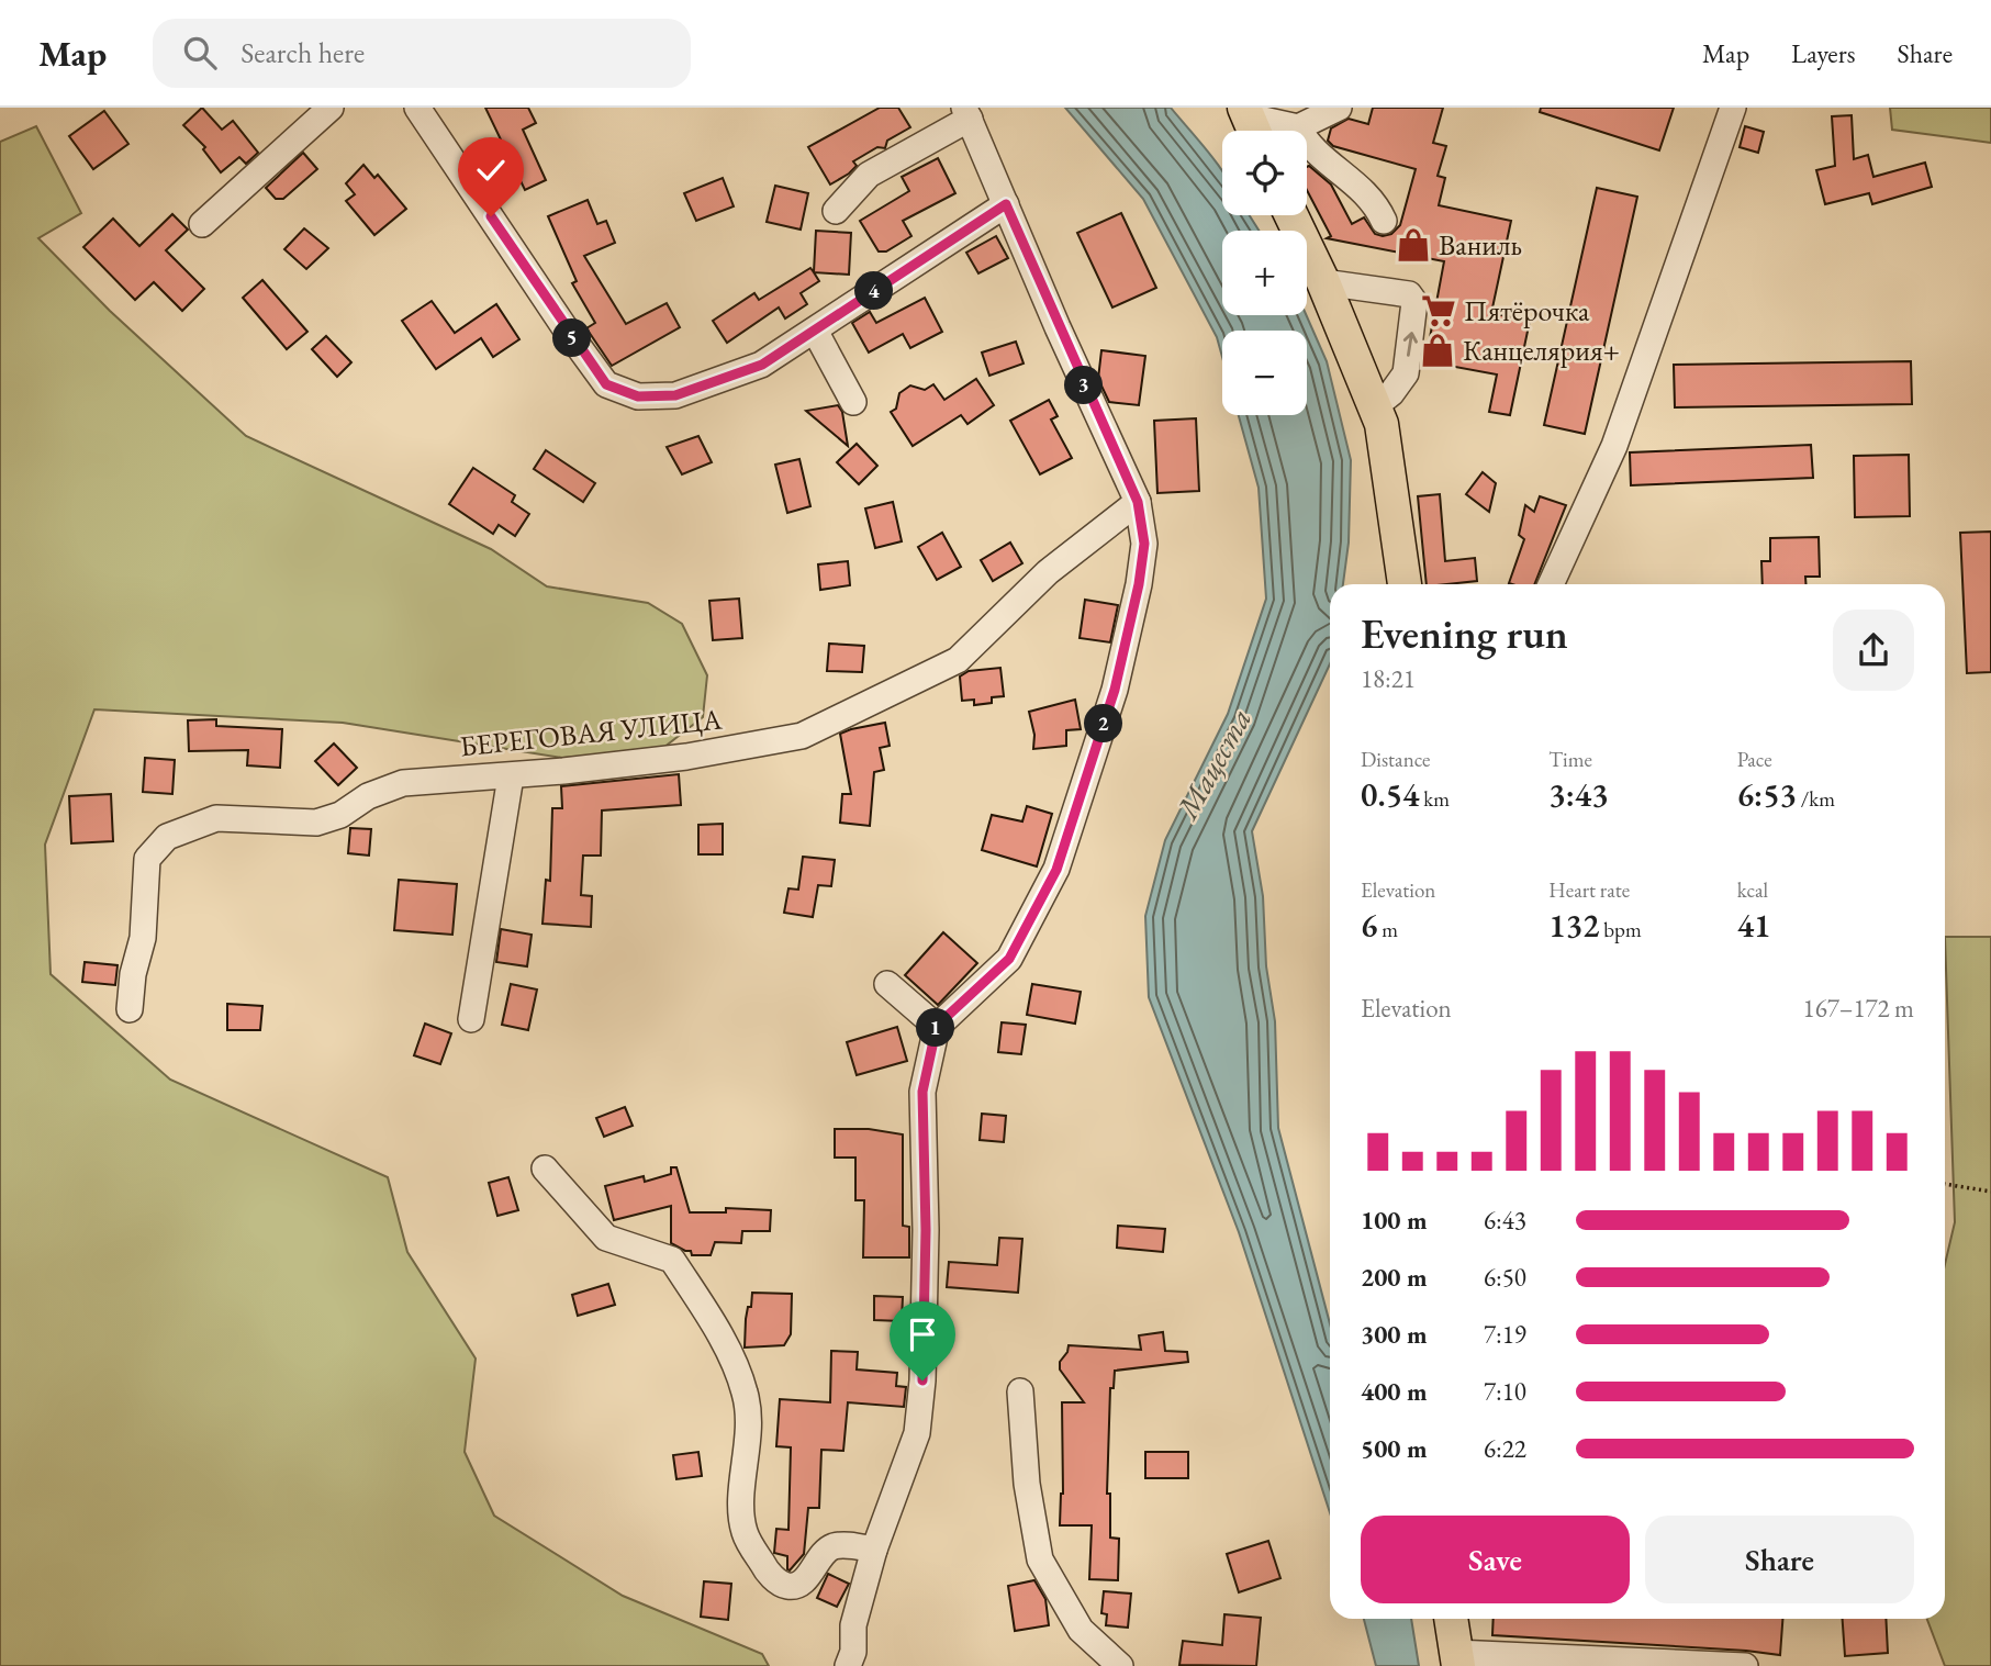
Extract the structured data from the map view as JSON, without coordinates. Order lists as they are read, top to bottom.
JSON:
{
  "streets": {
    "street": ["БЕРЕГОВАЯ УЛИЦА"]
  },
  "water": ["Мацеста"],
  "places": {
    "shop": ["Ваниль", "Канцелярия+"],
    "supermarket": ["Пятёрочка"]
  },
  "page": {
    "header": "Map",
    "search": "Search here",
    "nav": ["Map", "Layers", "Share"],
    "map_buttons": ["+", "−"],
    "pins": [
      "4",
      "5",
      "3",
      "2",
      "1"
    ],
    "heading": ["Evening run", "18:21"],
    "stats": [
      ["Distance", "0.54 km"],
      ["Time", "3:43"],
      ["Pace", "6:53 /km"],
      ["Elevation", "6 m"],
      ["Heart rate", "132 bpm"],
      ["kcal", "41"]
    ],
    "chart": ["Elevation", "167–172 m"],
    "list": [
      {
        "name": "100 m",
        "note": "6:43"
      },
      {
        "name": "200 m",
        "note": "6:50"
      },
      {
        "name": "300 m",
        "note": "7:19"
      },
      {
        "name": "400 m",
        "note": "7:10"
      },
      {
        "name": "500 m",
        "note": "6:22"
      }
    ],
    "buttons": ["Save", "Share"]
  }
}
